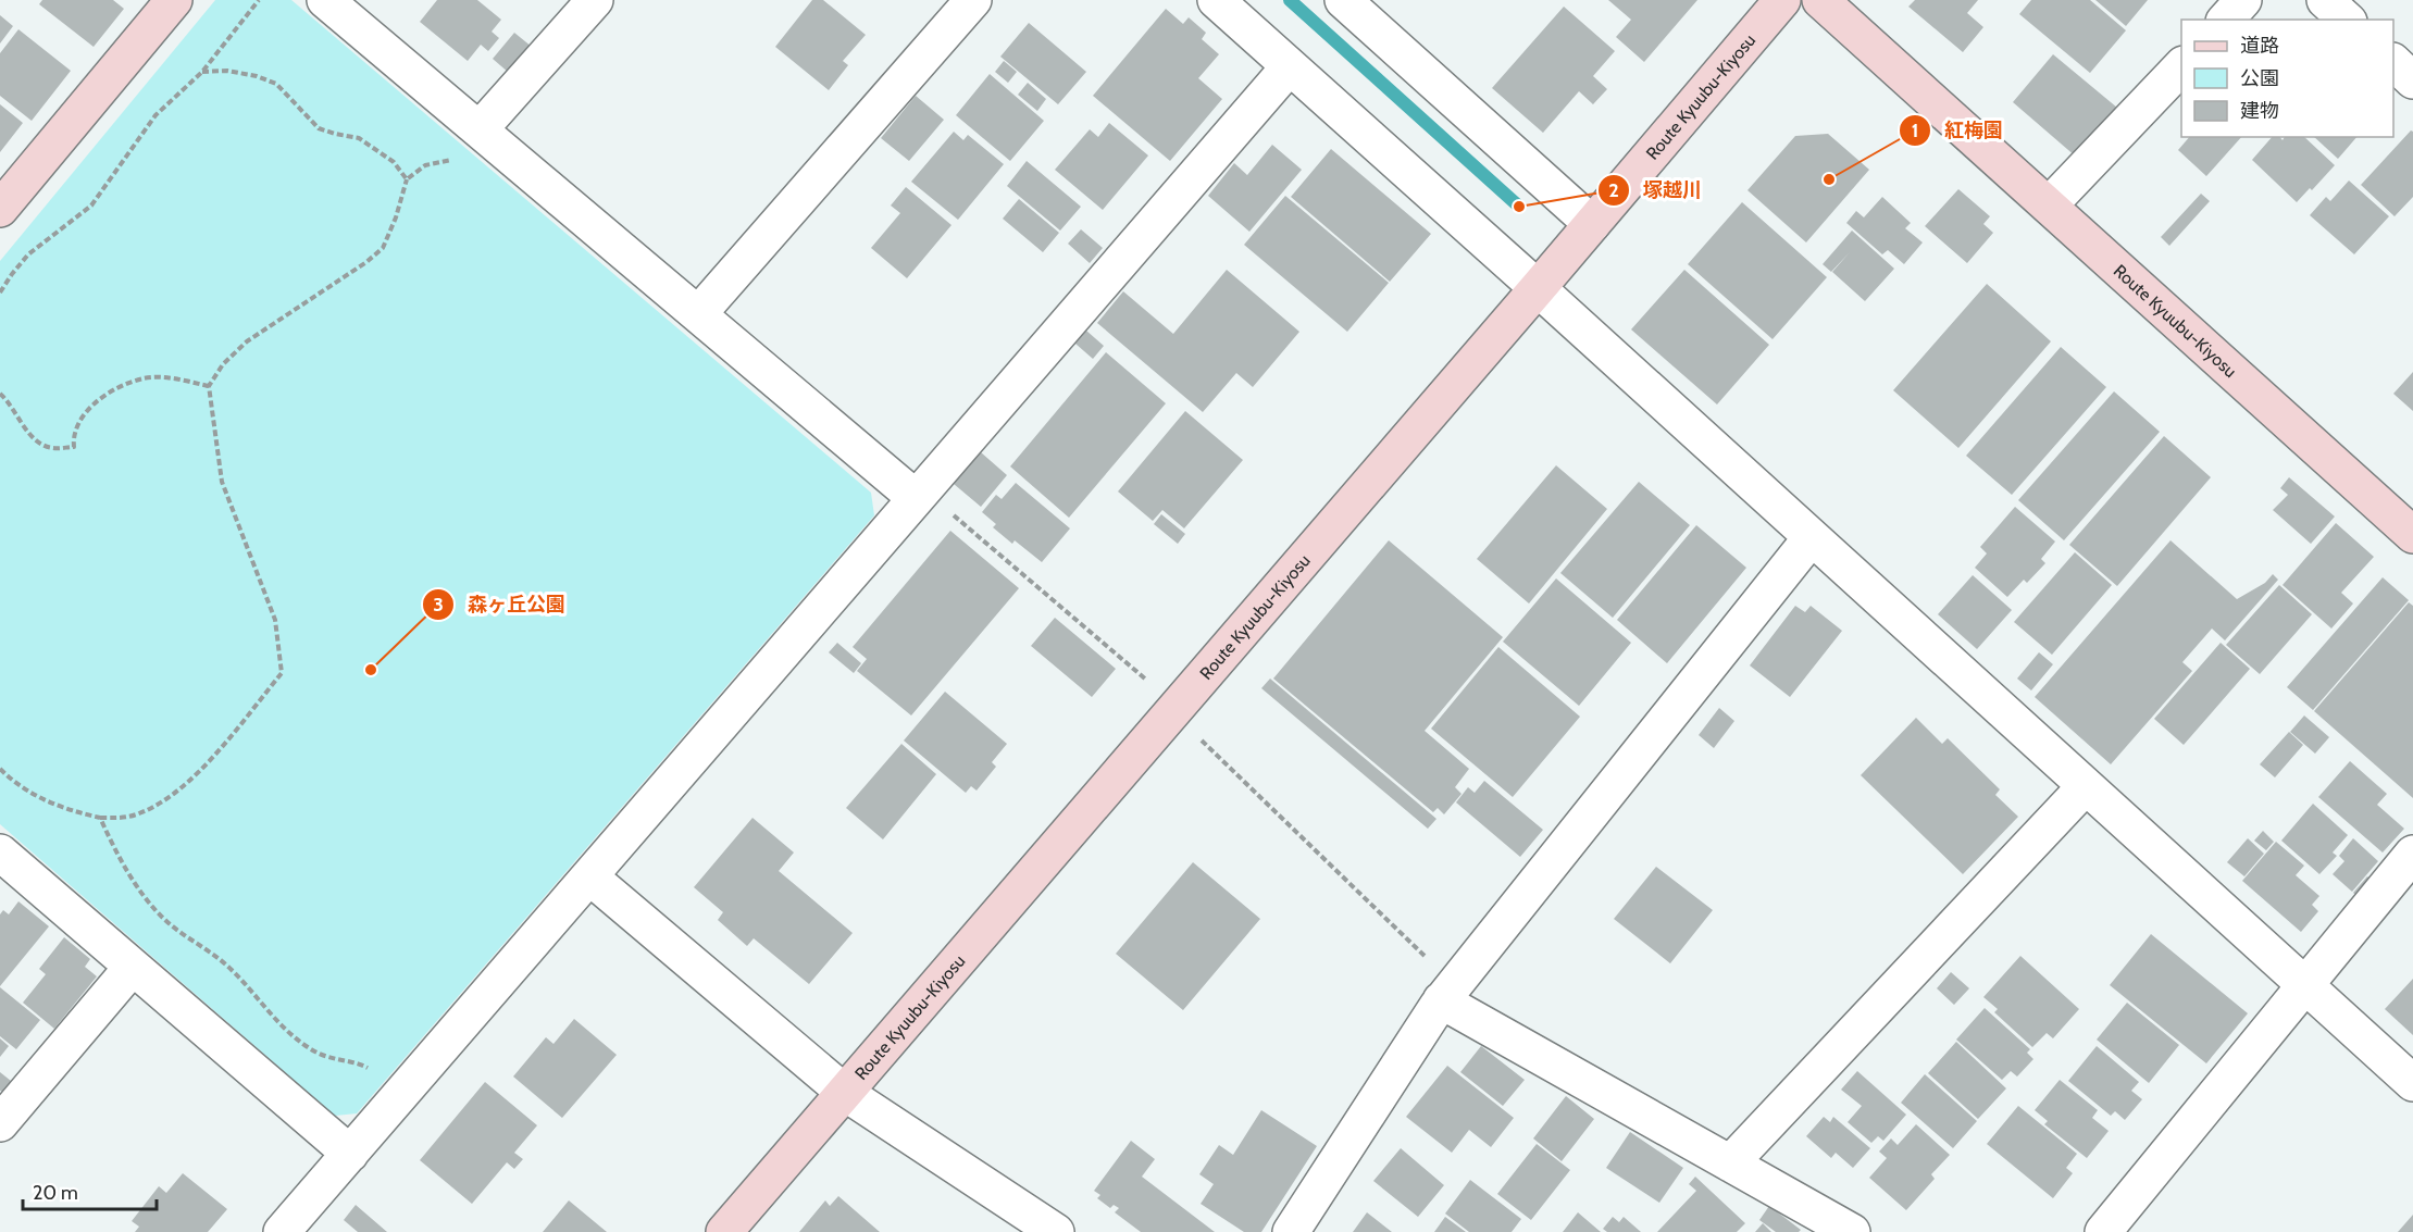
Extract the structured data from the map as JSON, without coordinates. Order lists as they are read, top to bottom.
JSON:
{
  "streets": {
    "main road": ["Route Kyuubu-Kiyosu"]
  },
  "places": ["紅梅園", "塚越川", "森ヶ丘公園"],
  "legend": ["道路", "公園", "建物"],
  "scale_bar": "20 m"
}
